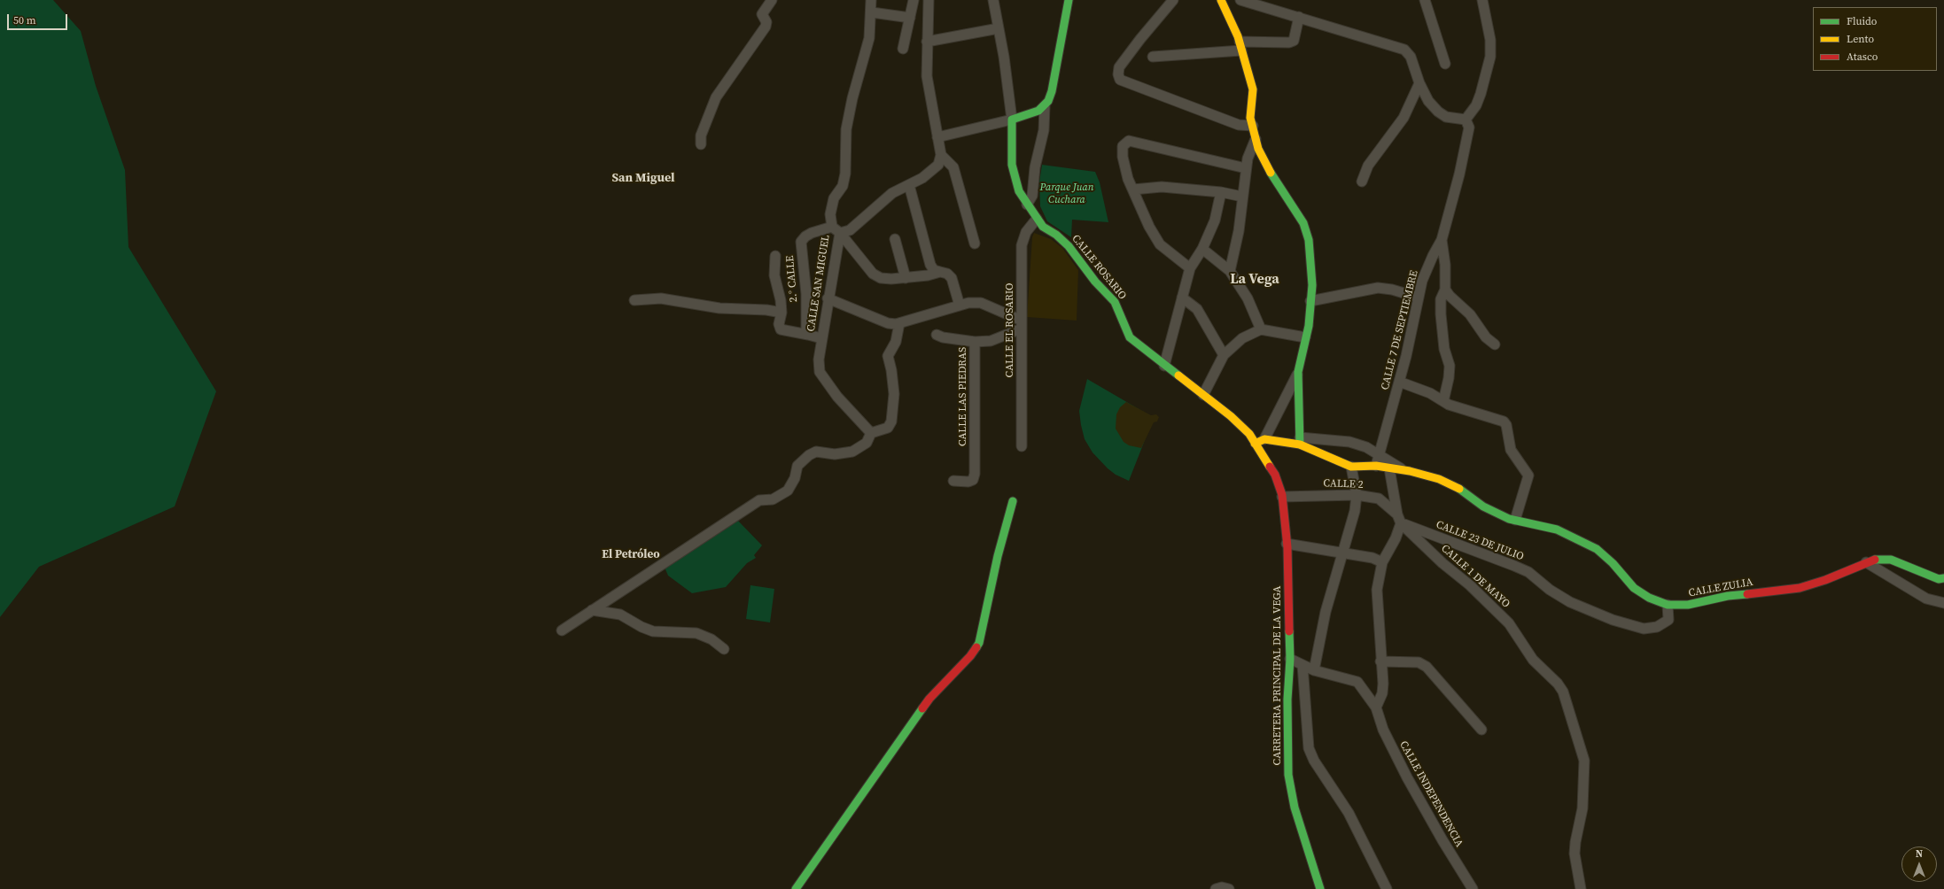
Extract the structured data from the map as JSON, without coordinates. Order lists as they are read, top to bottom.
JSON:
{
  "streets": {
    "street": [
      "CALLE ROSARIO",
      "2.° CALLE",
      "CALLE SAN MIGUEL",
      "CALLE EL ROSARIO",
      "CALLE 7 DE SEPTIEMBRE",
      "CALLE LAS PIEDRAS",
      "CALLE 2",
      "CALLE 23 DE JULIO",
      "CALLE 1 DE MAYO",
      "CALLE ZULIA",
      "CARRETERA PRINCIPAL DE LA VEGA",
      "CALLE INDEPENDENCIA"
    ]
  },
  "crossings": [
    ["CALLE ROSARIO", "CALLE EL ROSARIO"],
    ["CALLE ROSARIO", "CARRETERA PRINCIPAL DE LA VEGA"],
    ["2.° CALLE", "CALLE SAN MIGUEL"],
    ["CALLE EL ROSARIO", "CALLE LAS PIEDRAS"],
    ["CALLE 7 DE SEPTIEMBRE", "CALLE ZULIA"],
    ["CALLE 2", "CALLE 23 DE JULIO"],
    ["CALLE 2", "CALLE 1 DE MAYO"],
    ["CALLE 2", "CARRETERA PRINCIPAL DE LA VEGA"],
    ["CALLE 23 DE JULIO", "CALLE 1 DE MAYO"],
    ["CALLE 23 DE JULIO", "CALLE ZULIA"],
    ["CARRETERA PRINCIPAL DE LA VEGA", "CALLE INDEPENDENCIA"]
  ],
  "districts": ["San Miguel", "La Vega", "El Petróleo"],
  "parks": ["Parque Juan Cuchara"],
  "legend": ["Fluido", "Lento", "Atasco"],
  "scale_bar": "50 m",
  "north": "top"
}
